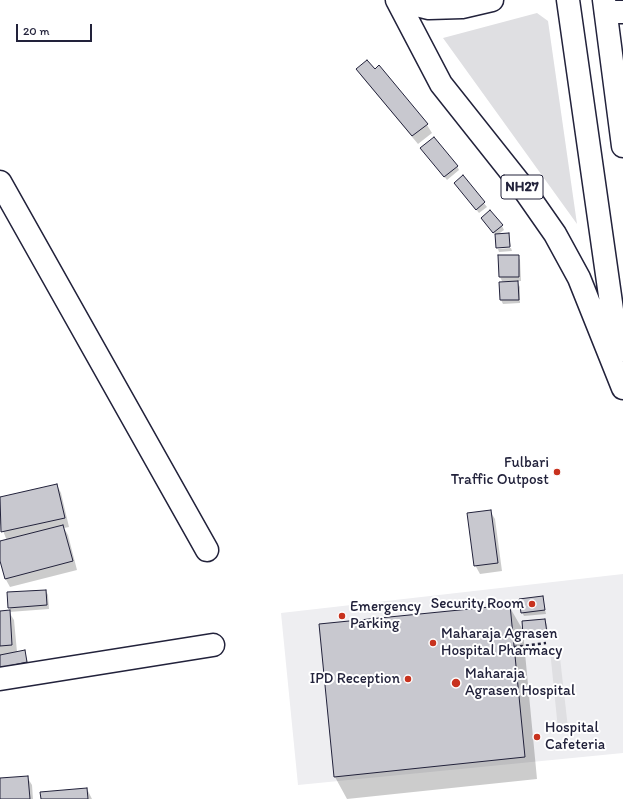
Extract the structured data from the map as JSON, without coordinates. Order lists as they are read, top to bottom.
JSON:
{
  "streets": {
    "main road": ["NH27"]
  },
  "places": [
    "Fulbari Traffic Outpost",
    "Security Room",
    "Emergency Parking",
    "Maharaja Agrasen Hospital Pharmacy",
    "IPD Reception",
    "Maharaja Agrasen Hospital",
    "Hospital Cafeteria"
  ],
  "scale_bar": "20 m"
}
